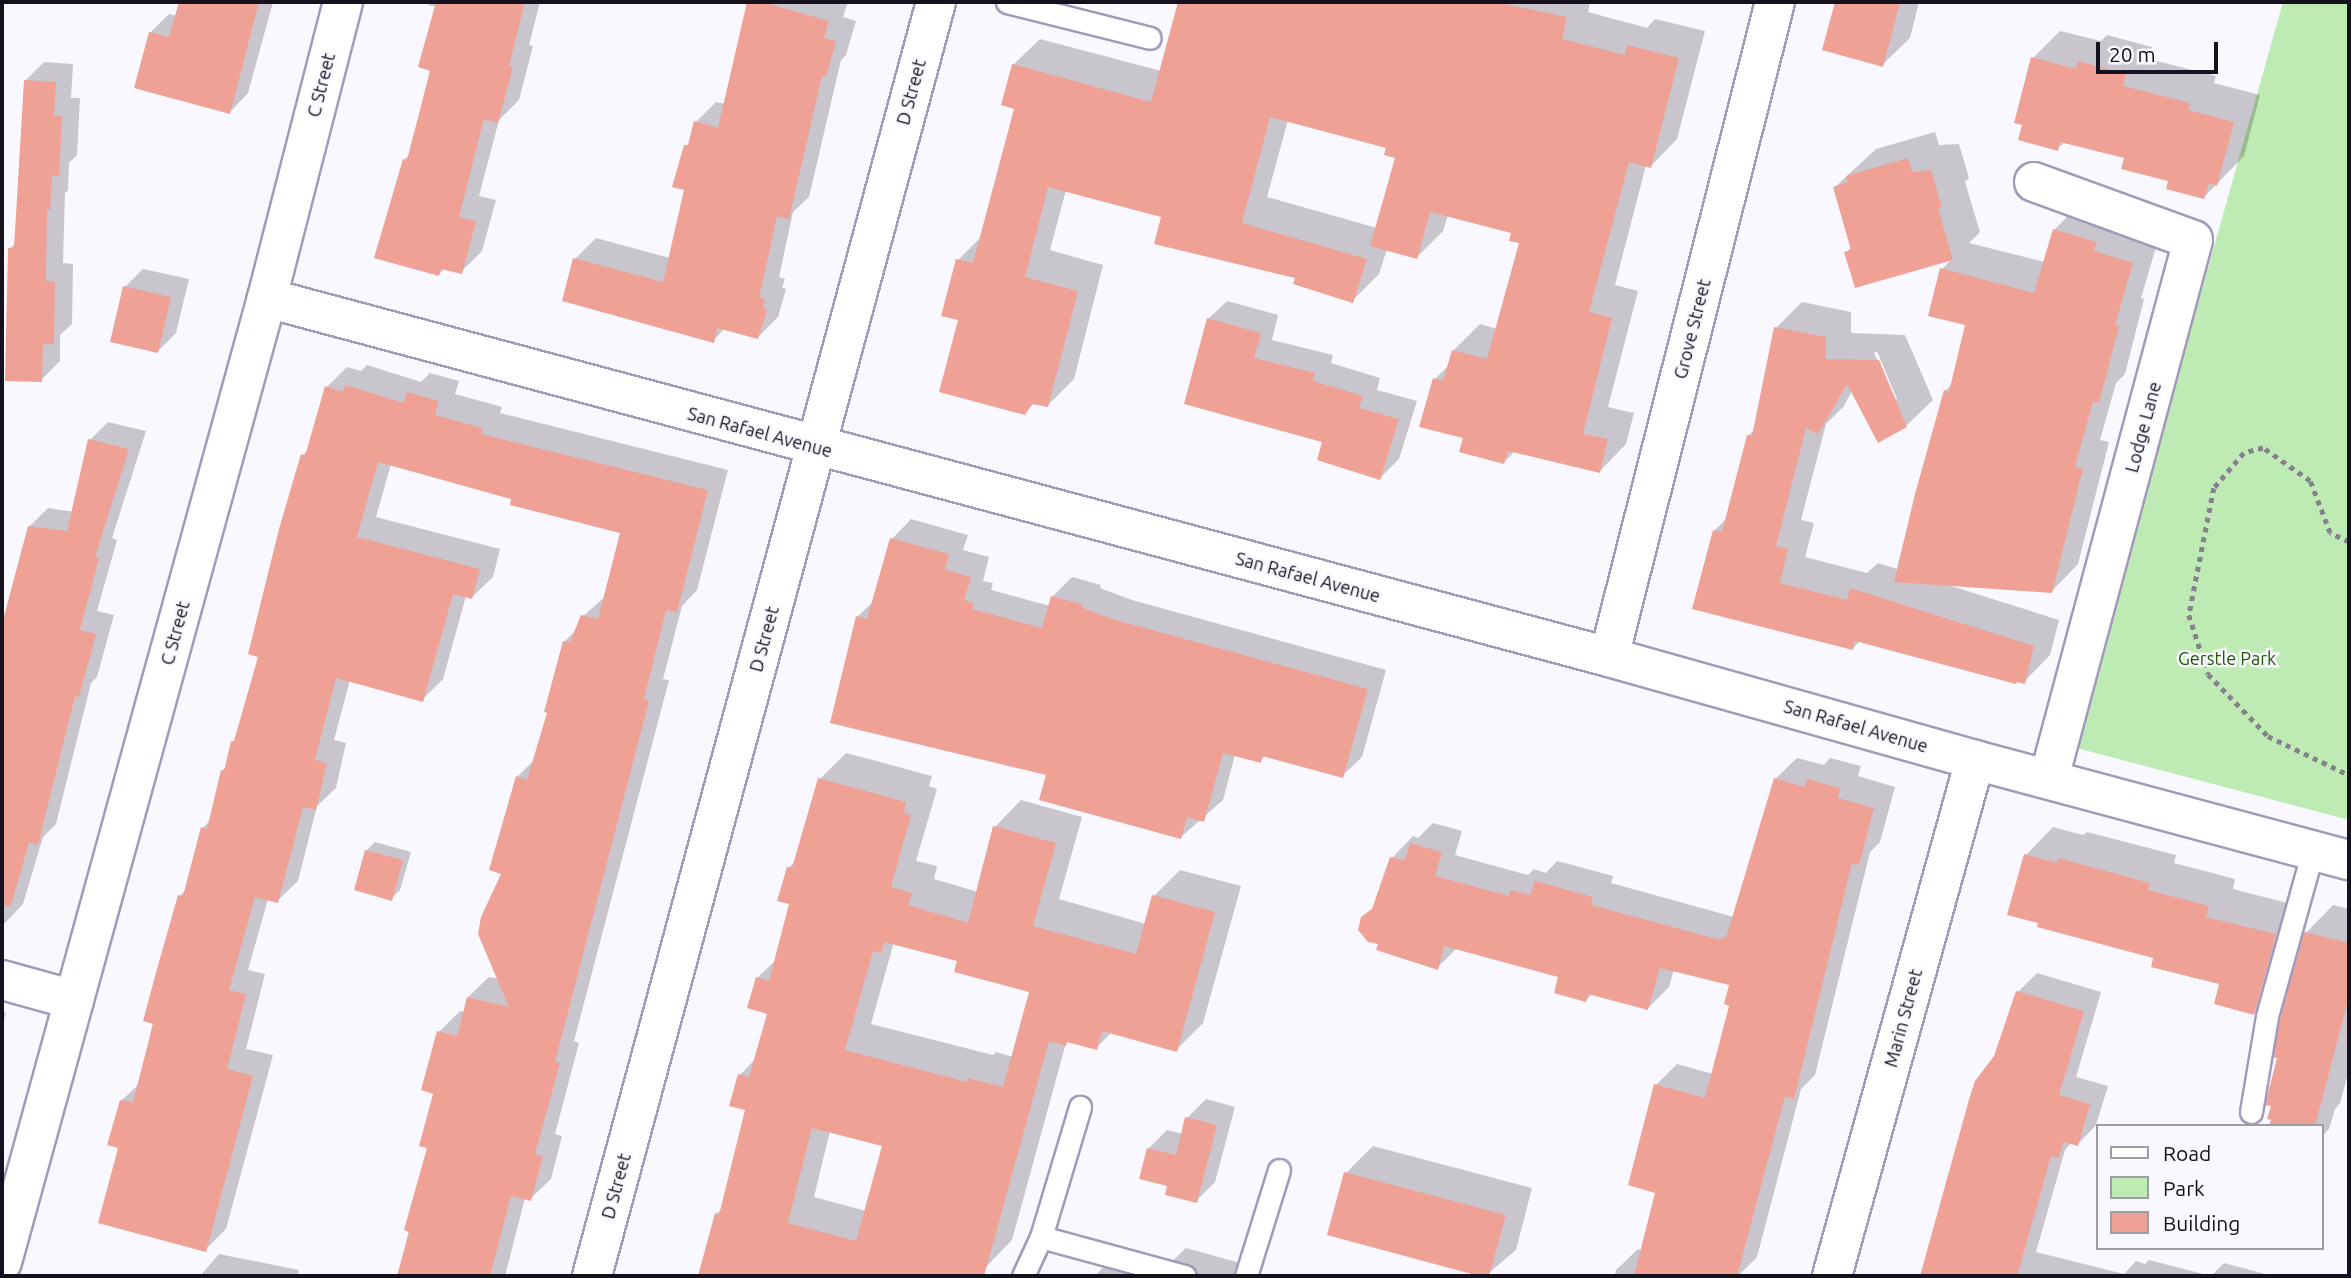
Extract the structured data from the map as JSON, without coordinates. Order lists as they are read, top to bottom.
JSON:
{
  "streets": {
    "street": [
      "C Street",
      "D Street",
      "Grove Street",
      "Lodge Lane",
      "San Rafael Avenue",
      "Marin Street"
    ]
  },
  "crossings": [
    ["C Street", "San Rafael Avenue"],
    ["D Street", "San Rafael Avenue"],
    ["Grove Street", "San Rafael Avenue"],
    ["Lodge Lane", "San Rafael Avenue"],
    ["San Rafael Avenue", "Marin Street"]
  ],
  "parks": ["Gerstle Park"],
  "legend": ["Road", "Park", "Building"],
  "scale_bar": "20 m"
}
